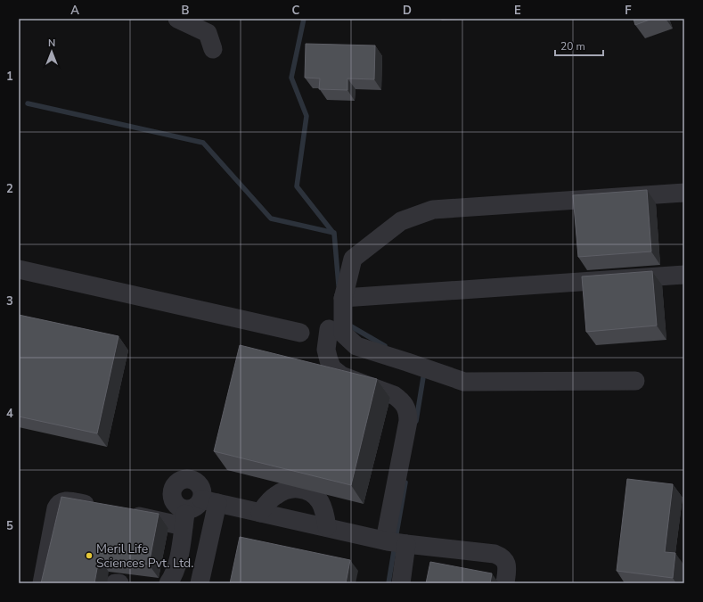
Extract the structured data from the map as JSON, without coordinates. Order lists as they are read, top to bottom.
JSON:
{
  "places": ["Meril Life Sciences Pvt. Ltd."],
  "scale_bar": "20 m",
  "north": "top",
  "grid": {
    "columns": [
      "A",
      "B",
      "C",
      "D",
      "E",
      "F"
    ],
    "rows": [
      "1",
      "2",
      "3",
      "4",
      "5"
    ]
  }
}
